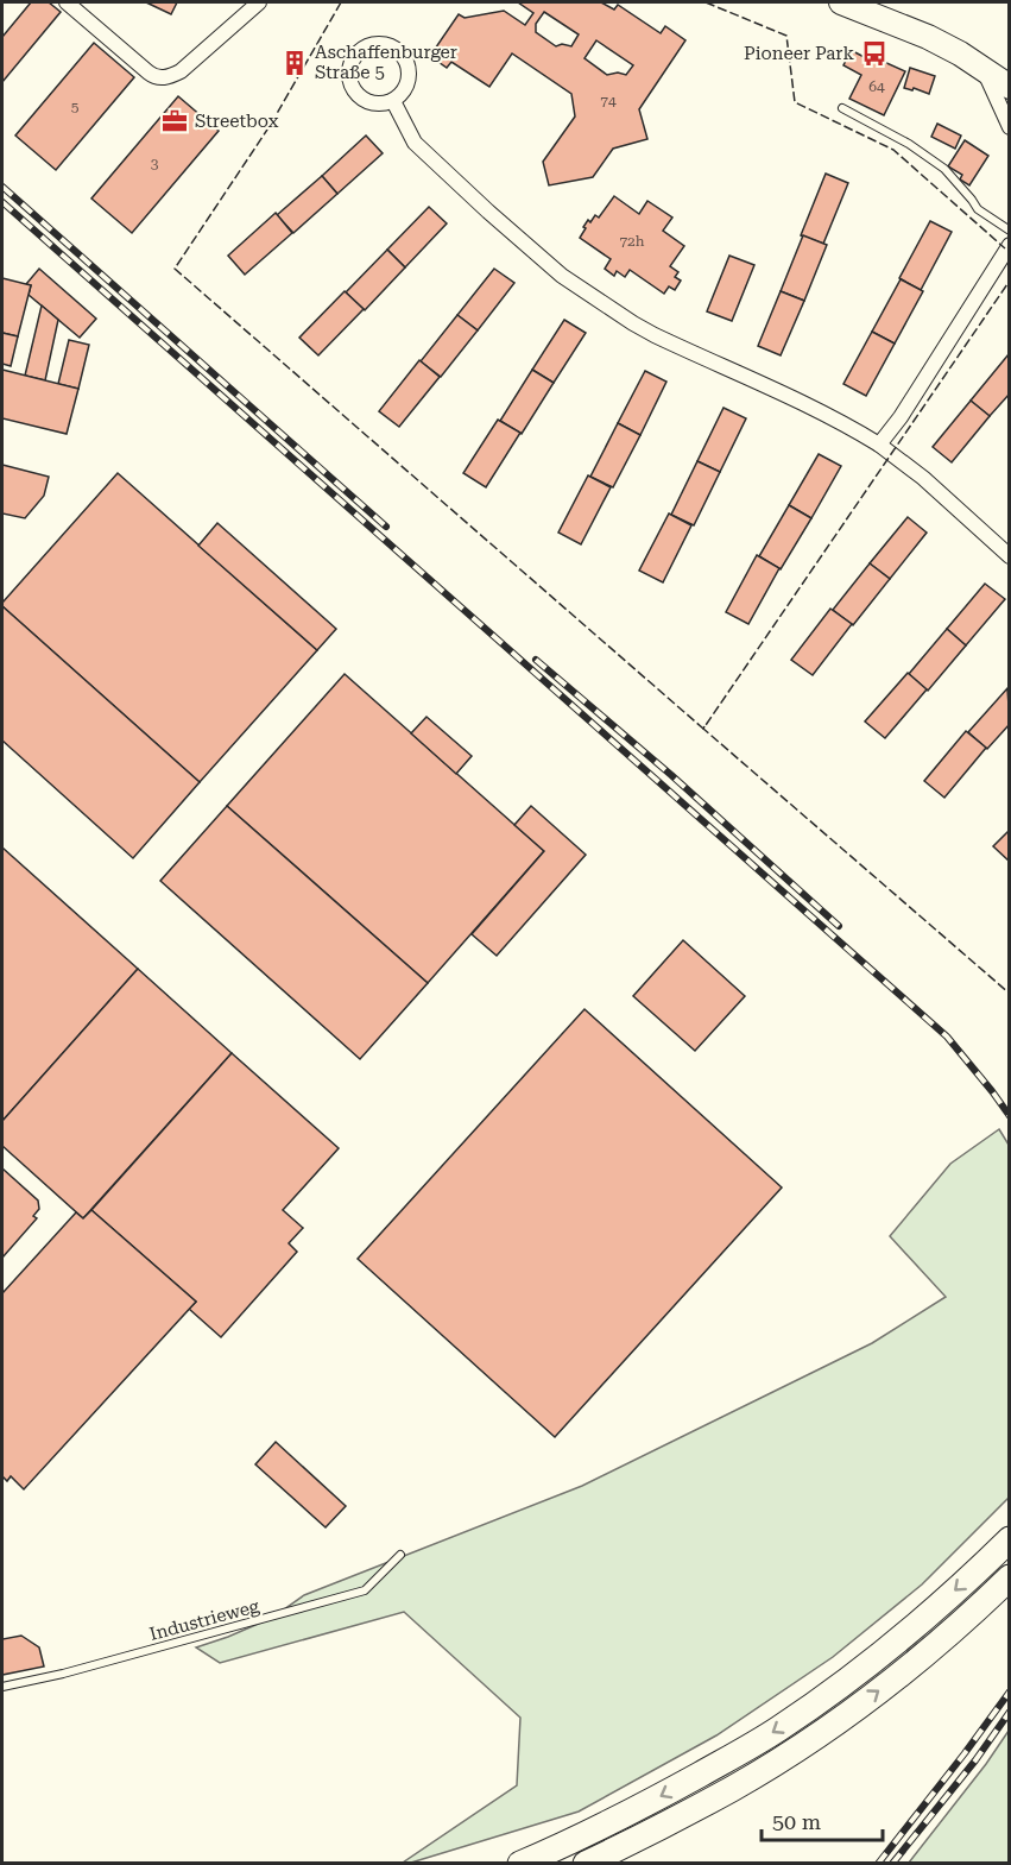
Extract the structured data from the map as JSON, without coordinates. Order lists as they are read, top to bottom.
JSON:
{
  "streets": {
    "lane": ["Industrieweg"]
  },
  "places": {
    "bus stop": ["Pioneer Park"],
    "building": ["Aschaffenburger Straße 5"],
    "office": ["Streetbox"]
  },
  "house_numbers": [
    "64",
    "74",
    "5",
    "3",
    "72h"
  ],
  "scale_bar": "50 m"
}
